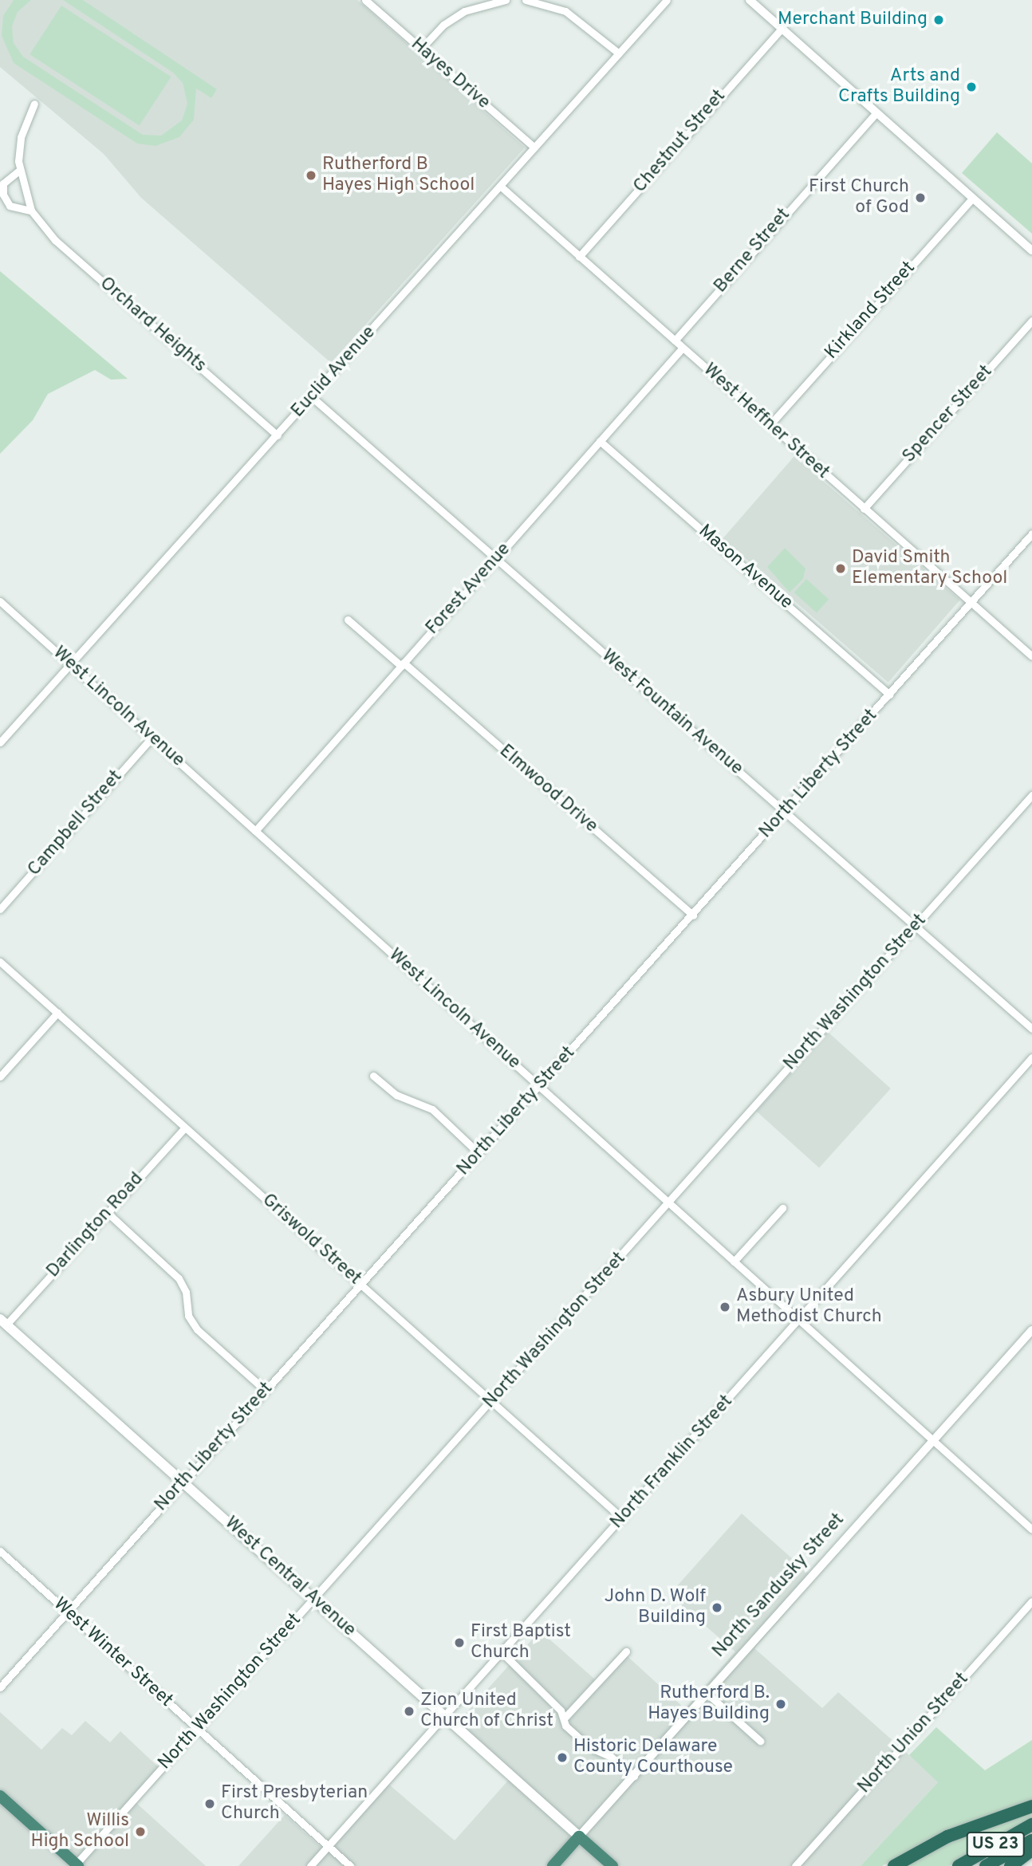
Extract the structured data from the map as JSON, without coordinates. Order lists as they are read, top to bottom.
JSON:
{
  "streets": {
    "highway": ["North Sandusky Street", "US 23"],
    "main road": ["West Central Avenue"],
    "street": [
      "Hayes Drive",
      "Chestnut Street",
      "Berne Street",
      "Kirkland Street",
      "Orchard Heights",
      "Euclid Avenue",
      "Spencer Street",
      "West Heffner Street",
      "Mason Avenue",
      "Forest Avenue",
      "West Lincoln Avenue",
      "West Fountain Avenue",
      "North Liberty Street",
      "Elmwood Drive",
      "Campbell Street",
      "North Washington Street",
      "Darlington Road",
      "Griswold Street",
      "North Franklin Street",
      "West Winter Street",
      "North Union Street"
    ]
  },
  "crossings": [
    ["Hayes Drive", "Euclid Avenue"],
    ["Chestnut Street", "West Heffner Street"],
    ["Berne Street", "West Heffner Street"],
    ["Kirkland Street", "West Heffner Street"],
    ["Orchard Heights", "Euclid Avenue"],
    ["Euclid Avenue", "West Heffner Street"],
    ["Euclid Avenue", "West Lincoln Avenue"],
    ["Euclid Avenue", "West Fountain Avenue"],
    ["Spencer Street", "West Heffner Street"],
    ["West Heffner Street", "Forest Avenue"],
    ["West Heffner Street", "North Liberty Street"],
    ["Mason Avenue", "Forest Avenue"],
    ["Mason Avenue", "North Liberty Street"],
    ["Forest Avenue", "West Lincoln Avenue"],
    ["Forest Avenue", "West Fountain Avenue"],
    ["Forest Avenue", "Elmwood Drive"],
    ["West Lincoln Avenue", "North Liberty Street"],
    ["West Lincoln Avenue", "Campbell Street"],
    ["West Lincoln Avenue", "North Washington Street"],
    ["West Lincoln Avenue", "North Franklin Street"],
    ["West Lincoln Avenue", "North Sandusky Street"],
    ["West Fountain Avenue", "North Liberty Street"],
    ["West Fountain Avenue", "North Washington Street"],
    ["North Liberty Street", "Elmwood Drive"],
    ["North Liberty Street", "Griswold Street"],
    ["North Liberty Street", "West Central Avenue"],
    ["North Liberty Street", "West Winter Street"],
    ["North Washington Street", "Griswold Street"],
    ["North Washington Street", "West Central Avenue"],
    ["North Washington Street", "West Winter Street"],
    ["Darlington Road", "Griswold Street"],
    ["Darlington Road", "West Central Avenue"],
    ["Griswold Street", "North Franklin Street"],
    ["North Franklin Street", "West Central Avenue"],
    ["North Franklin Street", "West Winter Street"],
    ["West Central Avenue", "North Sandusky Street"]
  ],
  "places": [
    "Merchant Building",
    "Arts and Crafts Building",
    "Rutherford B Hayes High School",
    "First Church of God",
    "David Smith Elementary School",
    "Asbury United Methodist Church",
    "John D. Wolf Building",
    "First Baptist Church",
    "Rutherford B. Hayes Building",
    "Zion United Church of Christ",
    "Historic Delaware County Courthouse",
    "First Presbyterian Church",
    "Willis High School"
  ]
}
